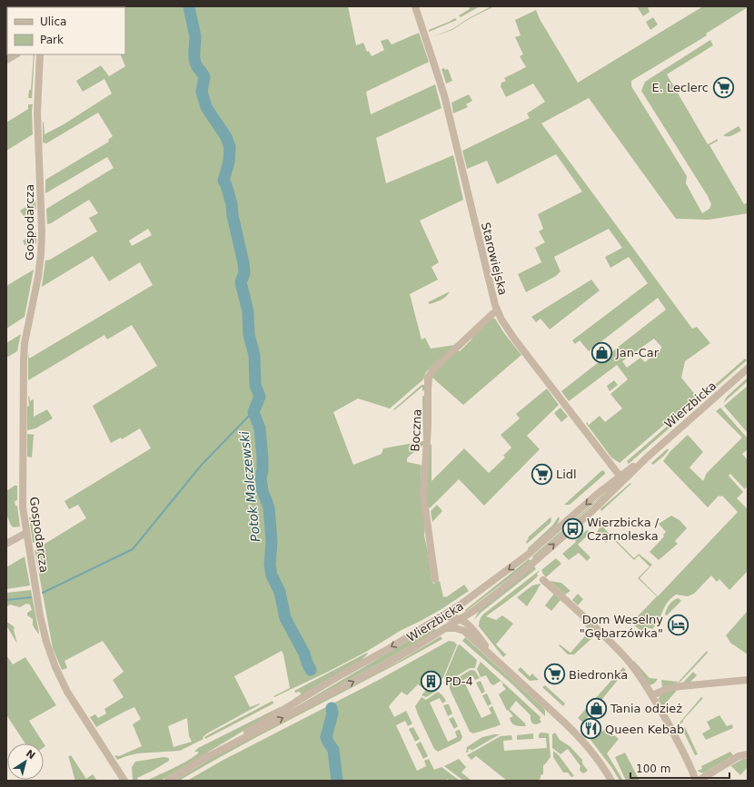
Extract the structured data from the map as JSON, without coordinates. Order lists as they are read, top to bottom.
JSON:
{
  "streets": {
    "street": [
      "Gospodarcza",
      "Starowiejska",
      "Wierzbicka",
      "Boczna"
    ]
  },
  "crossings": [
    ["Starowiejska", "Wierzbicka"],
    ["Starowiejska", "Boczna"]
  ],
  "water": ["Potok Malczewski"],
  "places": {
    "supermarket": ["E. Leclerc", "Lidl", "Biedronka"],
    "shop": ["Jan-Car", "Tania odzież"],
    "bus stop": ["Wierzbicka / Czarnoleska"],
    "hotel": ["Dom Weselny \"Gębarzówka\""],
    "building": ["PD-4"],
    "restaurant": ["Queen Kebab"]
  },
  "legend": ["Ulica", "Park"],
  "scale_bar": "100 m",
  "north": "top right"
}
